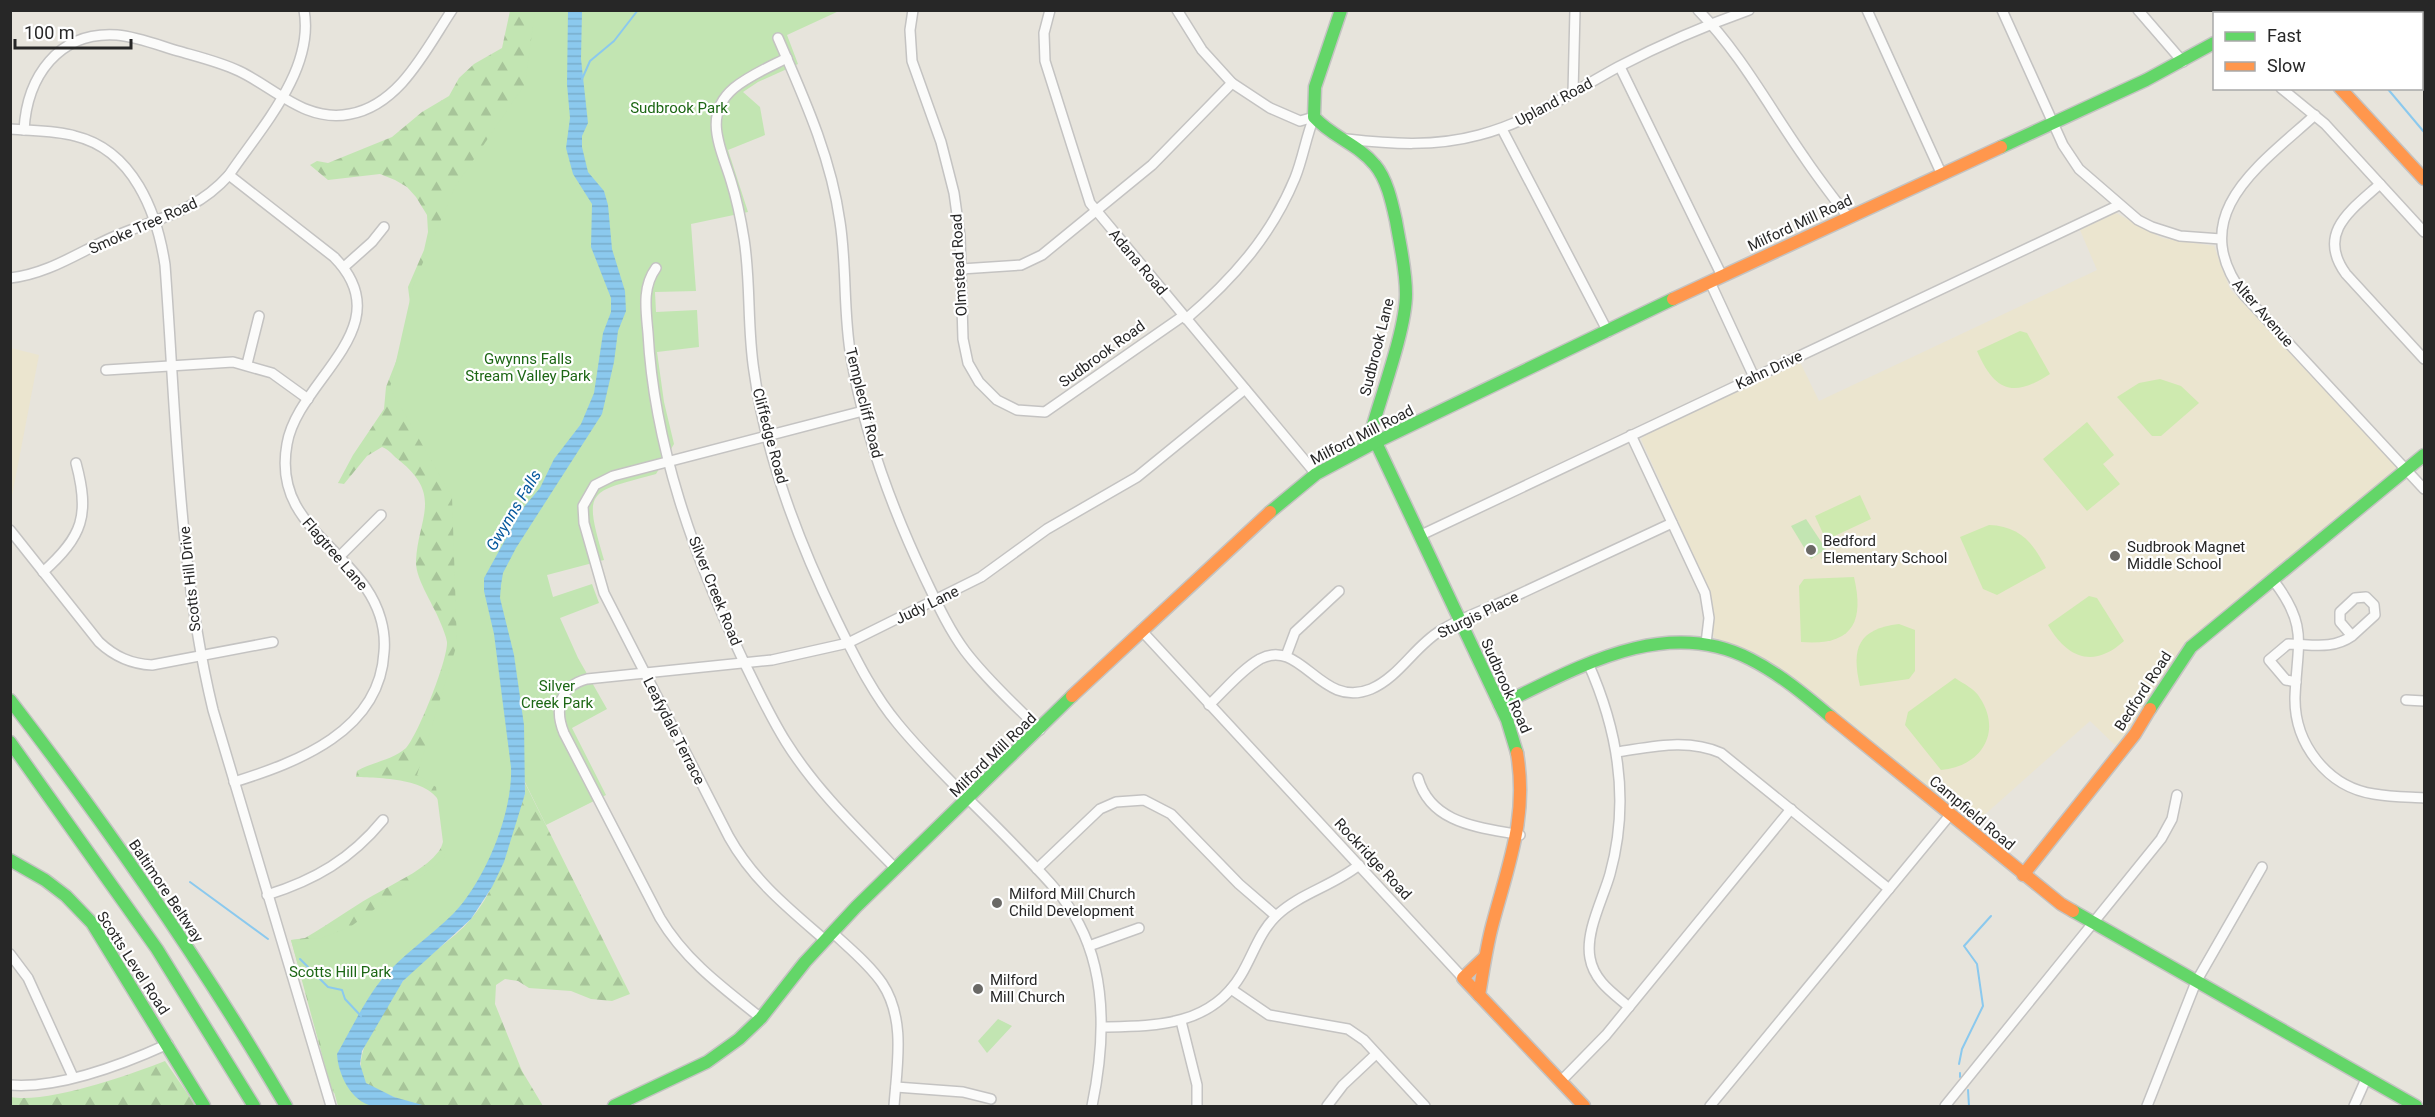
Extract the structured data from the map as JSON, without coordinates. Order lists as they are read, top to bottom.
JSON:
{
  "streets": {
    "main road": [
      "Milford Mill Road",
      "Sudbrook Lane",
      "Sudbrook Road",
      "Bedford Road",
      "Campfield Road",
      "Rockridge Road",
      "Baltimore Beltway",
      "Scotts Level Road"
    ],
    "street": [
      "Upland Road",
      "Smoke Tree Road",
      "Adana Road",
      "Olmstead Road",
      "Alter Avenue",
      "Kahn Drive",
      "Templecliff Road",
      "Cliffedge Road",
      "Flagtree Lane",
      "Scotts Hill Drive",
      "Silver Creek Road",
      "Judy Lane",
      "Sturgis Place",
      "Leafydale Terrace"
    ]
  },
  "crossings": [
    ["Upland Road", "Sudbrook Lane"],
    ["Milford Mill Road", "Adana Road"],
    ["Milford Mill Road", "Sudbrook Lane"],
    ["Milford Mill Road", "Sudbrook Road"],
    ["Milford Mill Road", "Templecliff Road"],
    ["Milford Mill Road", "Cliffedge Road"],
    ["Milford Mill Road", "Silver Creek Road"],
    ["Milford Mill Road", "Judy Lane"],
    ["Milford Mill Road", "Leafydale Terrace"],
    ["Milford Mill Road", "Rockridge Road"],
    ["Smoke Tree Road", "Scotts Hill Drive"],
    ["Adana Road", "Sudbrook Road"],
    ["Adana Road", "Judy Lane"],
    ["Olmstead Road", "Sudbrook Road"],
    ["Alter Avenue", "Bedford Road"],
    ["Sudbrook Lane", "Sudbrook Road"],
    ["Sudbrook Road", "Kahn Drive"],
    ["Sudbrook Road", "Sturgis Place"],
    ["Sudbrook Road", "Campfield Road"],
    ["Sudbrook Road", "Rockridge Road"],
    ["Templecliff Road", "Cliffedge Road"],
    ["Templecliff Road", "Judy Lane"],
    ["Cliffedge Road", "Judy Lane"],
    ["Flagtree Lane", "Scotts Hill Drive"],
    ["Silver Creek Road", "Judy Lane"],
    ["Silver Creek Road", "Leafydale Terrace"],
    ["Judy Lane", "Leafydale Terrace"],
    ["Bedford Road", "Campfield Road"]
  ],
  "water": ["Gwynns Falls"],
  "parks": [
    "Sudbrook Park",
    "Gwynns Falls Stream Valley Park",
    "Silver Creek Park",
    "Scotts Hill Park"
  ],
  "places": [
    "Bedford Elementary School",
    "Sudbrook Magnet Middle School",
    "Milford Mill Church Child Development",
    "Milford Mill Church"
  ],
  "legend": ["Fast", "Slow"],
  "scale_bar": "100 m"
}
